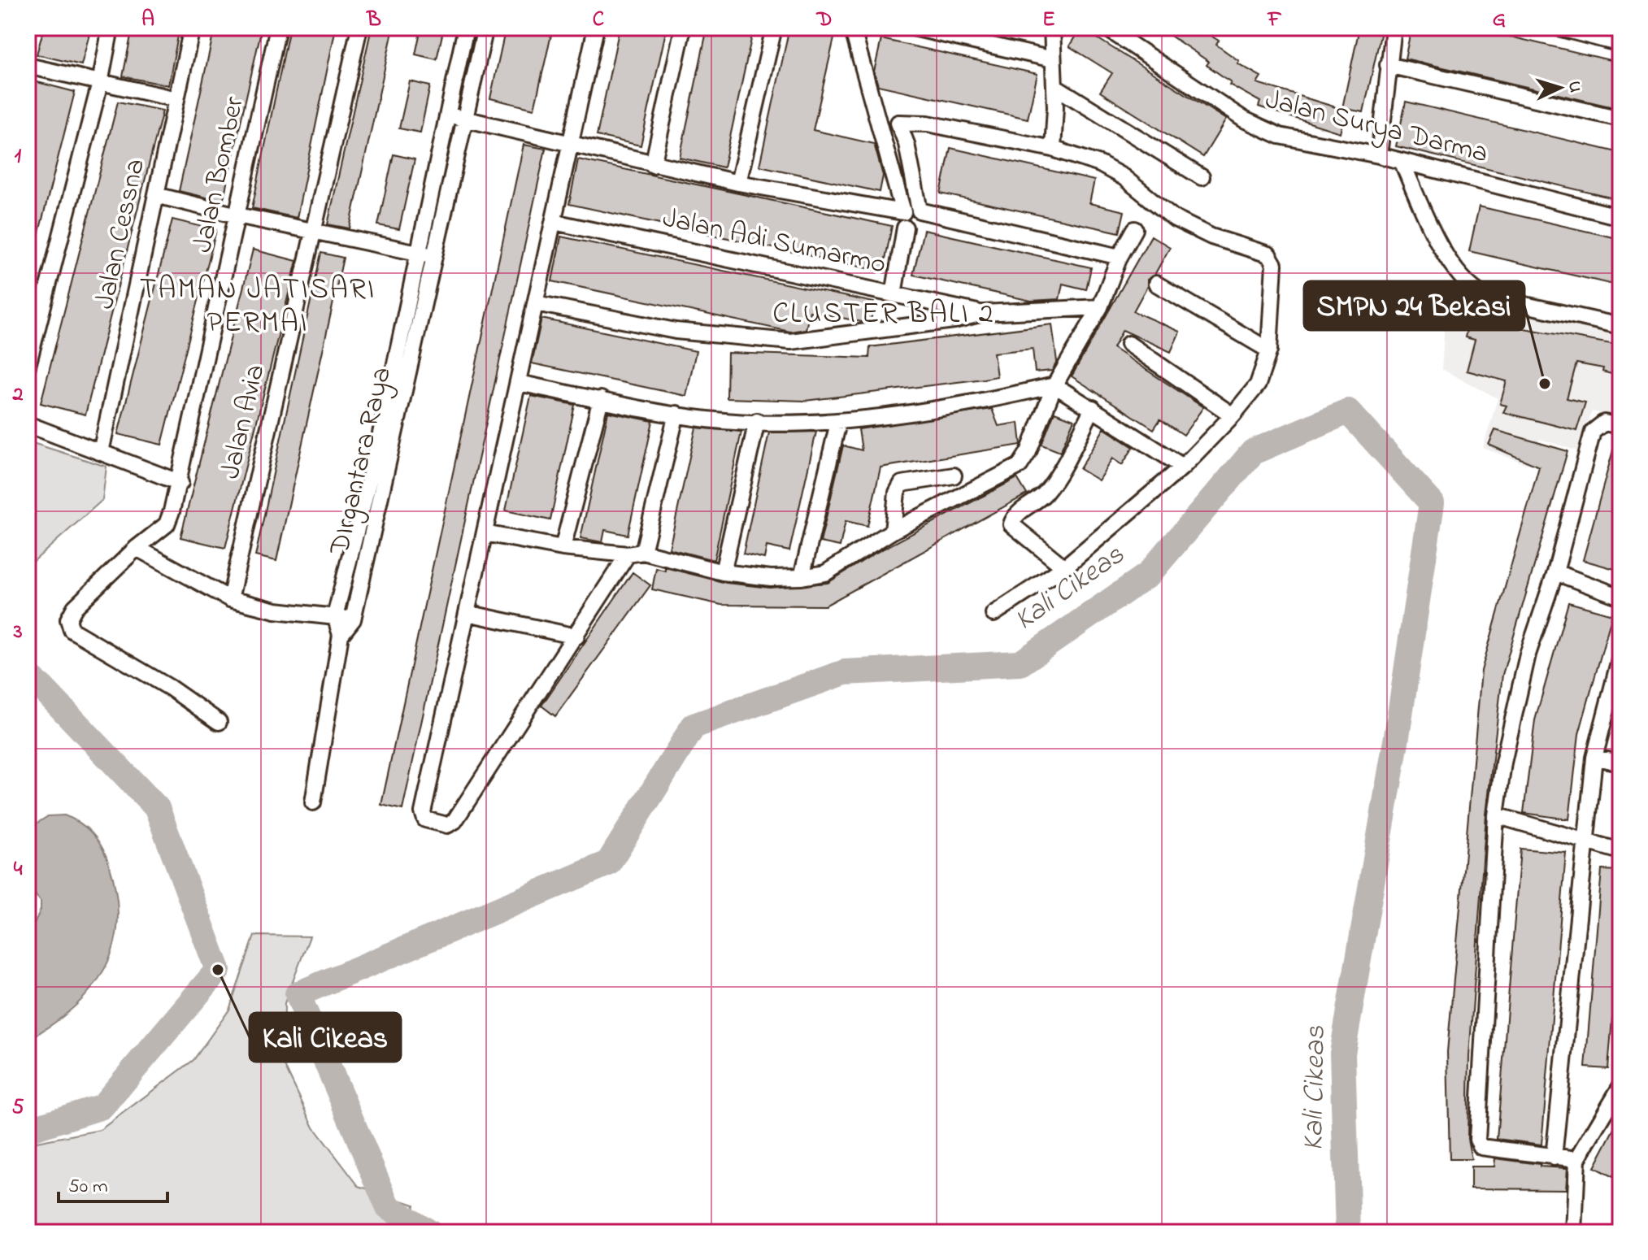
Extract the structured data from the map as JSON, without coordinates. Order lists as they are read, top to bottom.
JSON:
{
  "streets": {
    "street": [
      "Jalan Surya Darma",
      "Jalan Bomber",
      "Jalan Cessna",
      "Jalan Adi Sumarmo",
      "Jalan Avia",
      "DIrgantara Raya"
    ]
  },
  "districts": ["TAMAN JATISARI PERMAI", "CLUSTER BALI 2"],
  "water": ["Kali Cikeas"],
  "places": ["SMPN 24 Bekasi", "Kali Cikeas"],
  "scale_bar": "50 m",
  "north": "right",
  "grid": {
    "columns": [
      "A",
      "B",
      "C",
      "D",
      "E",
      "F",
      "G"
    ],
    "rows": [
      "1",
      "2",
      "3",
      "4",
      "5"
    ]
  }
}
